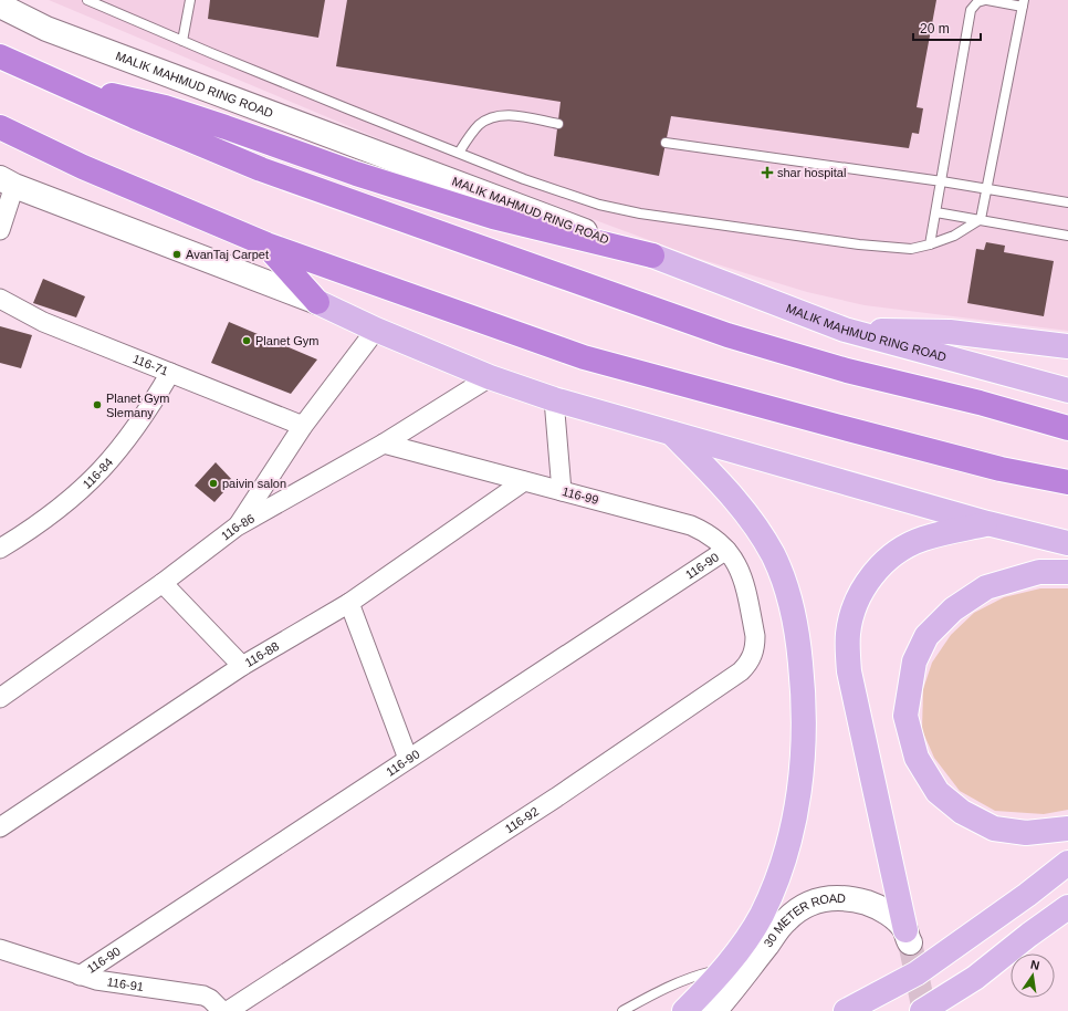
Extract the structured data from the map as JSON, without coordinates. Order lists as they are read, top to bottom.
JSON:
{
  "streets": {
    "main road": ["MALIK MAHMUD RING ROAD", "30 METER ROAD"],
    "street": [
      "116-71",
      "116-84",
      "116-99",
      "116-86",
      "116-90",
      "116-88",
      "116-92",
      "116-91"
    ]
  },
  "crossings": [
    ["116-71", "116-84"],
    ["116-99", "116-86"],
    ["116-99", "116-90"],
    ["116-99", "116-88"],
    ["116-99", "116-92"],
    ["116-90", "116-91"]
  ],
  "places": {
    "health": ["shar hospital"],
    "other": [
      "AvanTaj Carpet",
      "Planet Gym",
      "Planet Gym Slemany",
      "paivin salon"
    ]
  },
  "scale_bar": "20 m",
  "north": "top"
}
